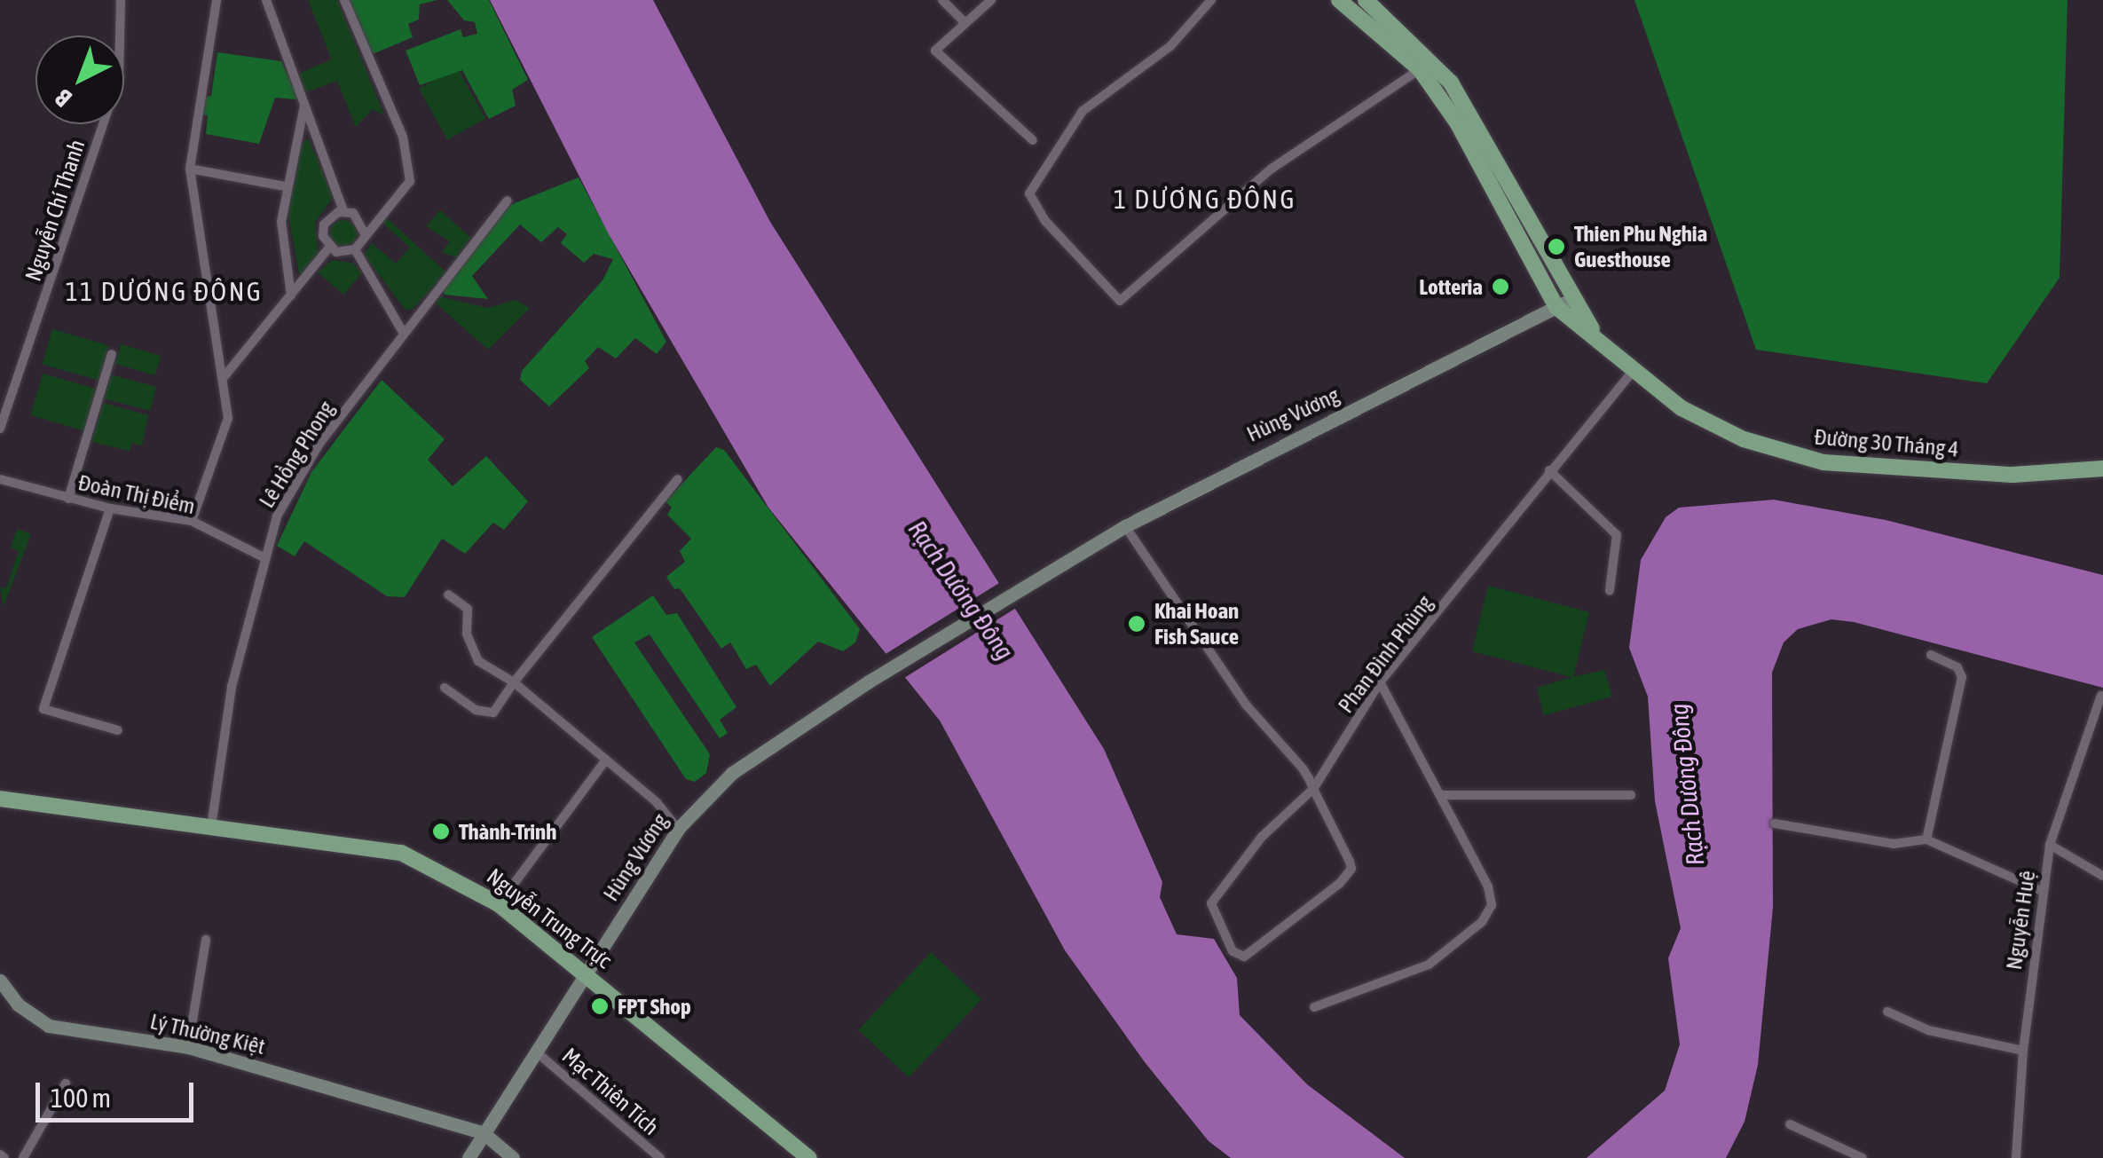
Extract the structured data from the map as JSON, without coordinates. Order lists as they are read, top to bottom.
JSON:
{
  "streets": {
    "main road": [
      "Hùng Vương",
      "Đường 30 Tháng 4",
      "Nguyễn Trung Trực",
      "Lý Thường Kiệt"
    ],
    "street": [
      "Nguyễn Chí Thanh",
      "Lê Hồng Phong",
      "Đoàn Thị Điểm",
      "Phan Đình Phùng",
      "Nguyễn Huệ",
      "Mạc Thiên Tích"
    ]
  },
  "crossings": [
    ["Hùng Vương", "Đường 30 Tháng 4"],
    ["Hùng Vương", "Nguyễn Trung Trực"],
    ["Hùng Vương", "Lý Thường Kiệt"],
    ["Hùng Vương", "Mạc Thiên Tích"],
    ["Đường 30 Tháng 4", "Phan Đình Phùng"],
    ["Lê Hồng Phong", "Đoàn Thị Điểm"],
    ["Lê Hồng Phong", "Nguyễn Trung Trực"]
  ],
  "districts": ["1 DƯƠNG ĐÔNG", "11 DƯƠNG ĐÔNG"],
  "water": ["Rạch Dương Đông"],
  "places": [
    "Thien Phu Nghia Guesthouse",
    "Lotteria",
    "Khai Hoan Fish Sauce",
    "Thành-Trinh",
    "FPT Shop"
  ],
  "scale_bar": "100 m",
  "north": "bottom left"
}
